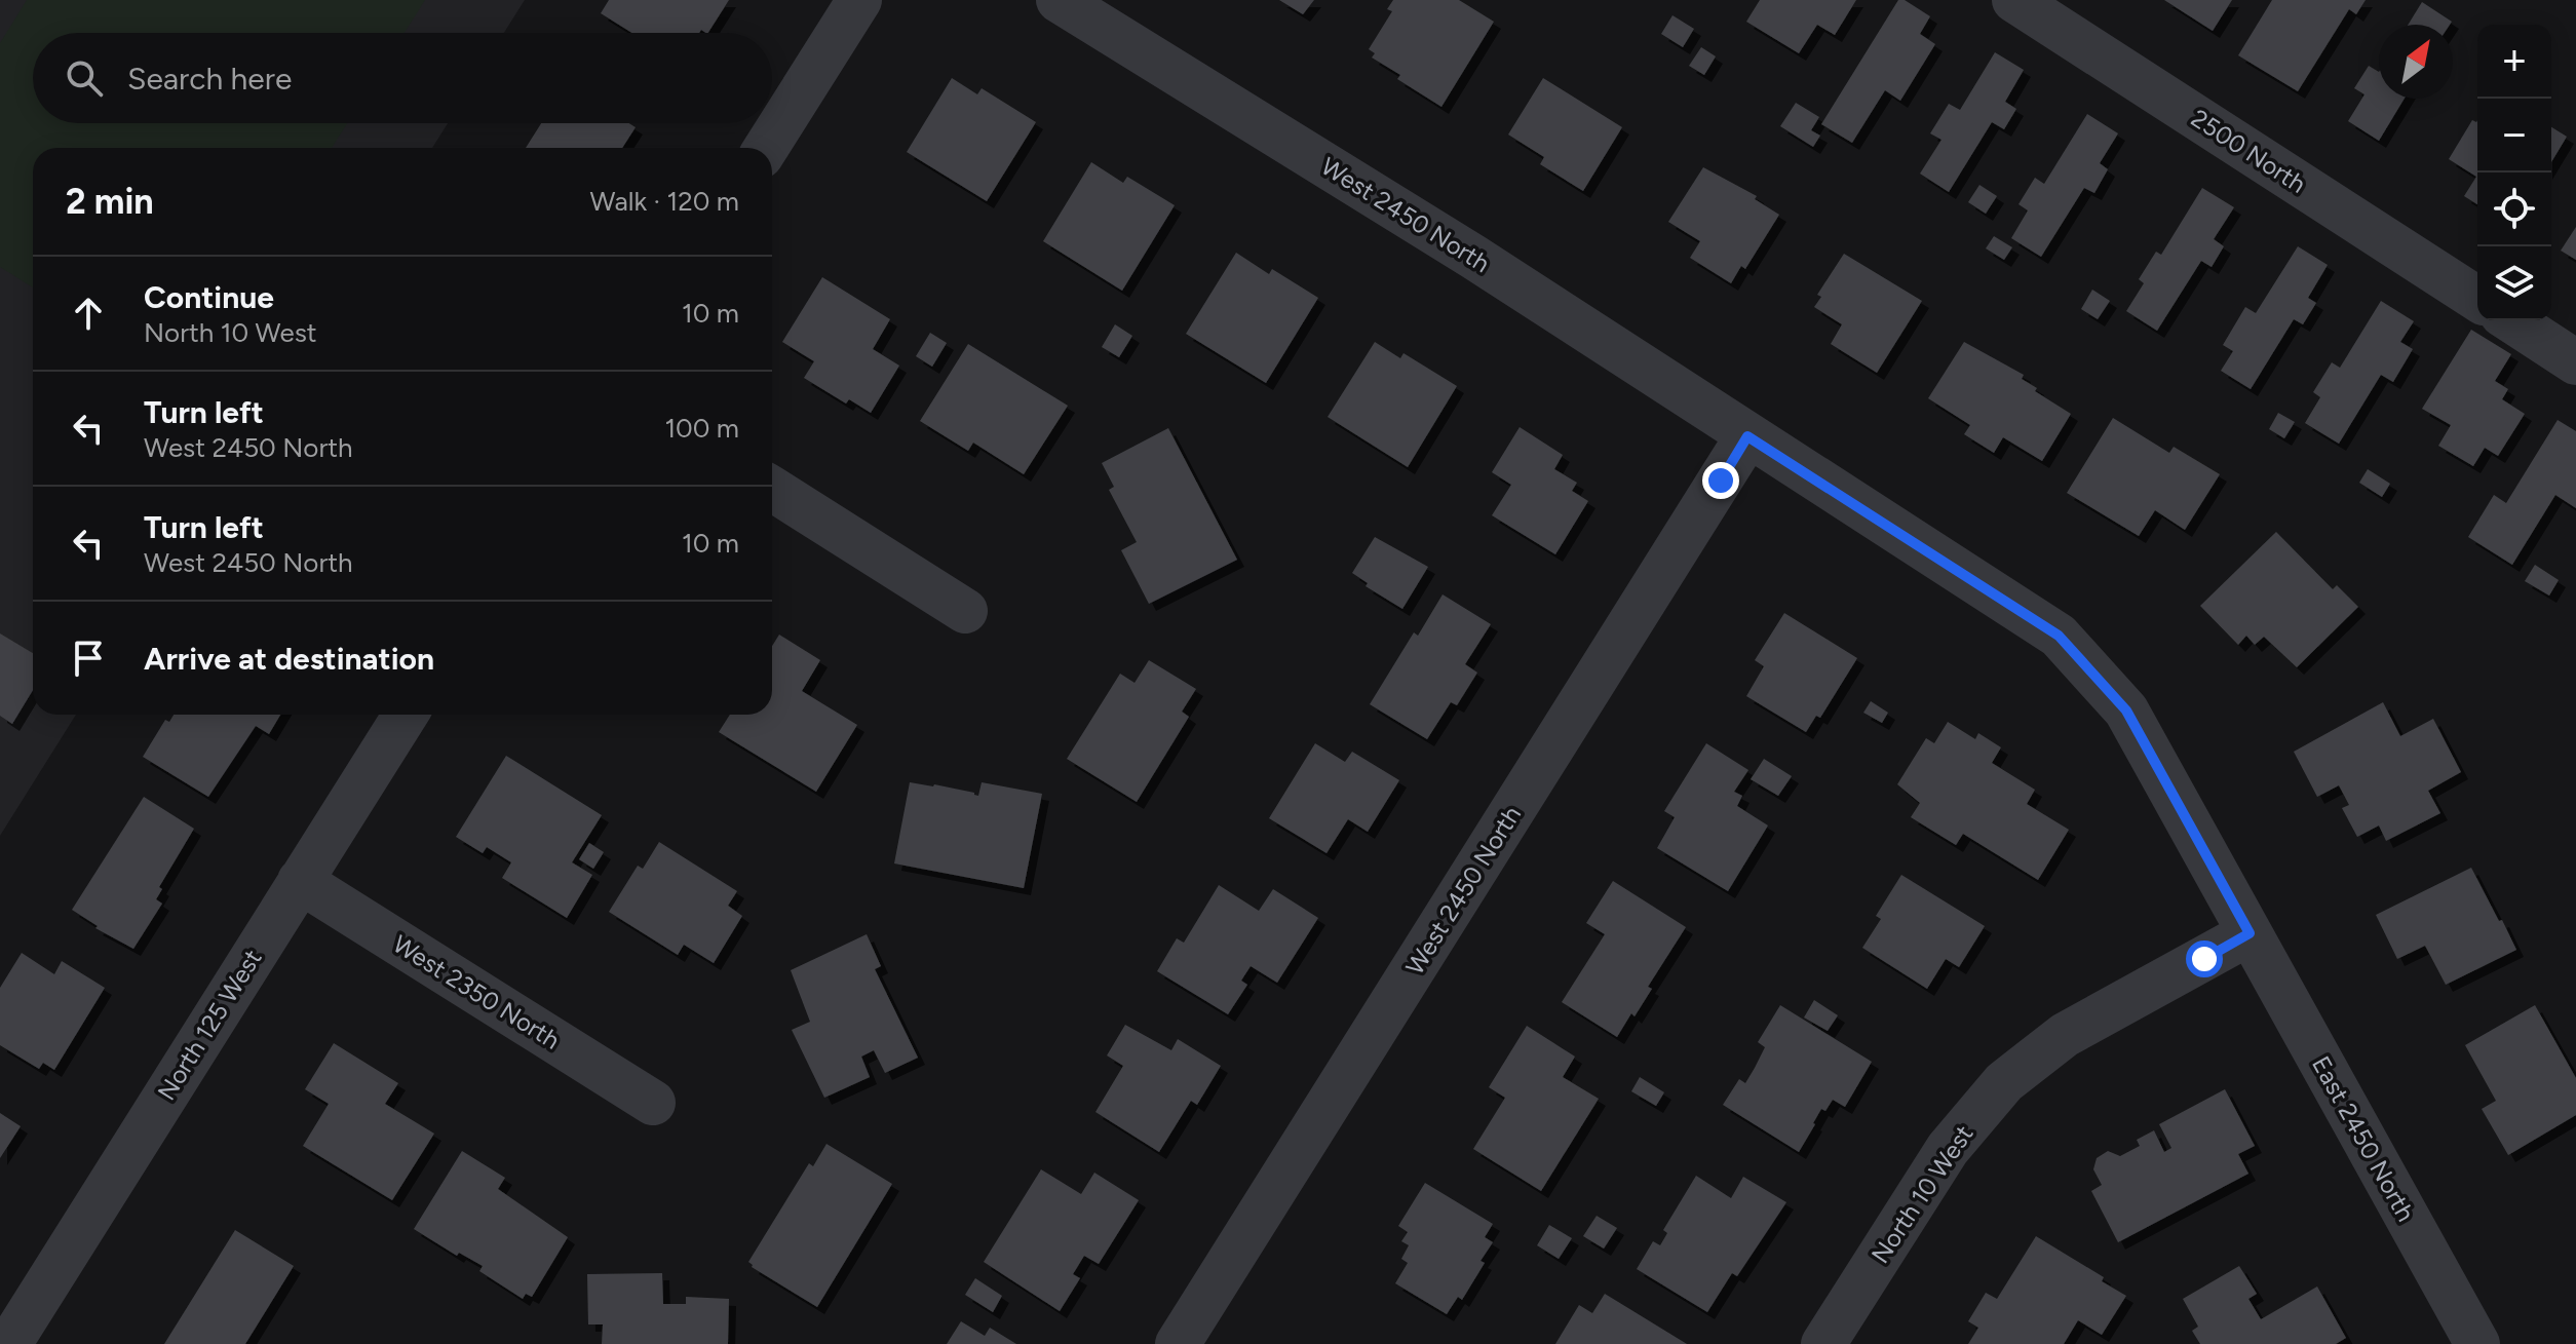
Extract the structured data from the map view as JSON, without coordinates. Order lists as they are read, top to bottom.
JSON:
{
  "streets": {
    "street": [
      "2500 North",
      "West 2450 North",
      "West 2350 North",
      "North 125 West",
      "East 2450 North",
      "North 10 West"
    ]
  },
  "crossings": [
    ["West 2450 North", "East 2450 North"],
    ["West 2450 North", "North 10 West"],
    ["West 2350 North", "North 125 West"],
    ["East 2450 North", "North 10 West"]
  ],
  "north": "top right",
  "page": {
    "map_buttons": ["+", "−"],
    "search": "Search here",
    "heading": ["2 min", "Walk · 120 m"],
    "list": [
      ["Continue", "North 10 West", "10 m"],
      ["Turn left", "West 2450 North", "100 m"],
      ["Turn left", "West 2450 North", "10 m"],
      "Arrive at destination"
    ]
  }
}
